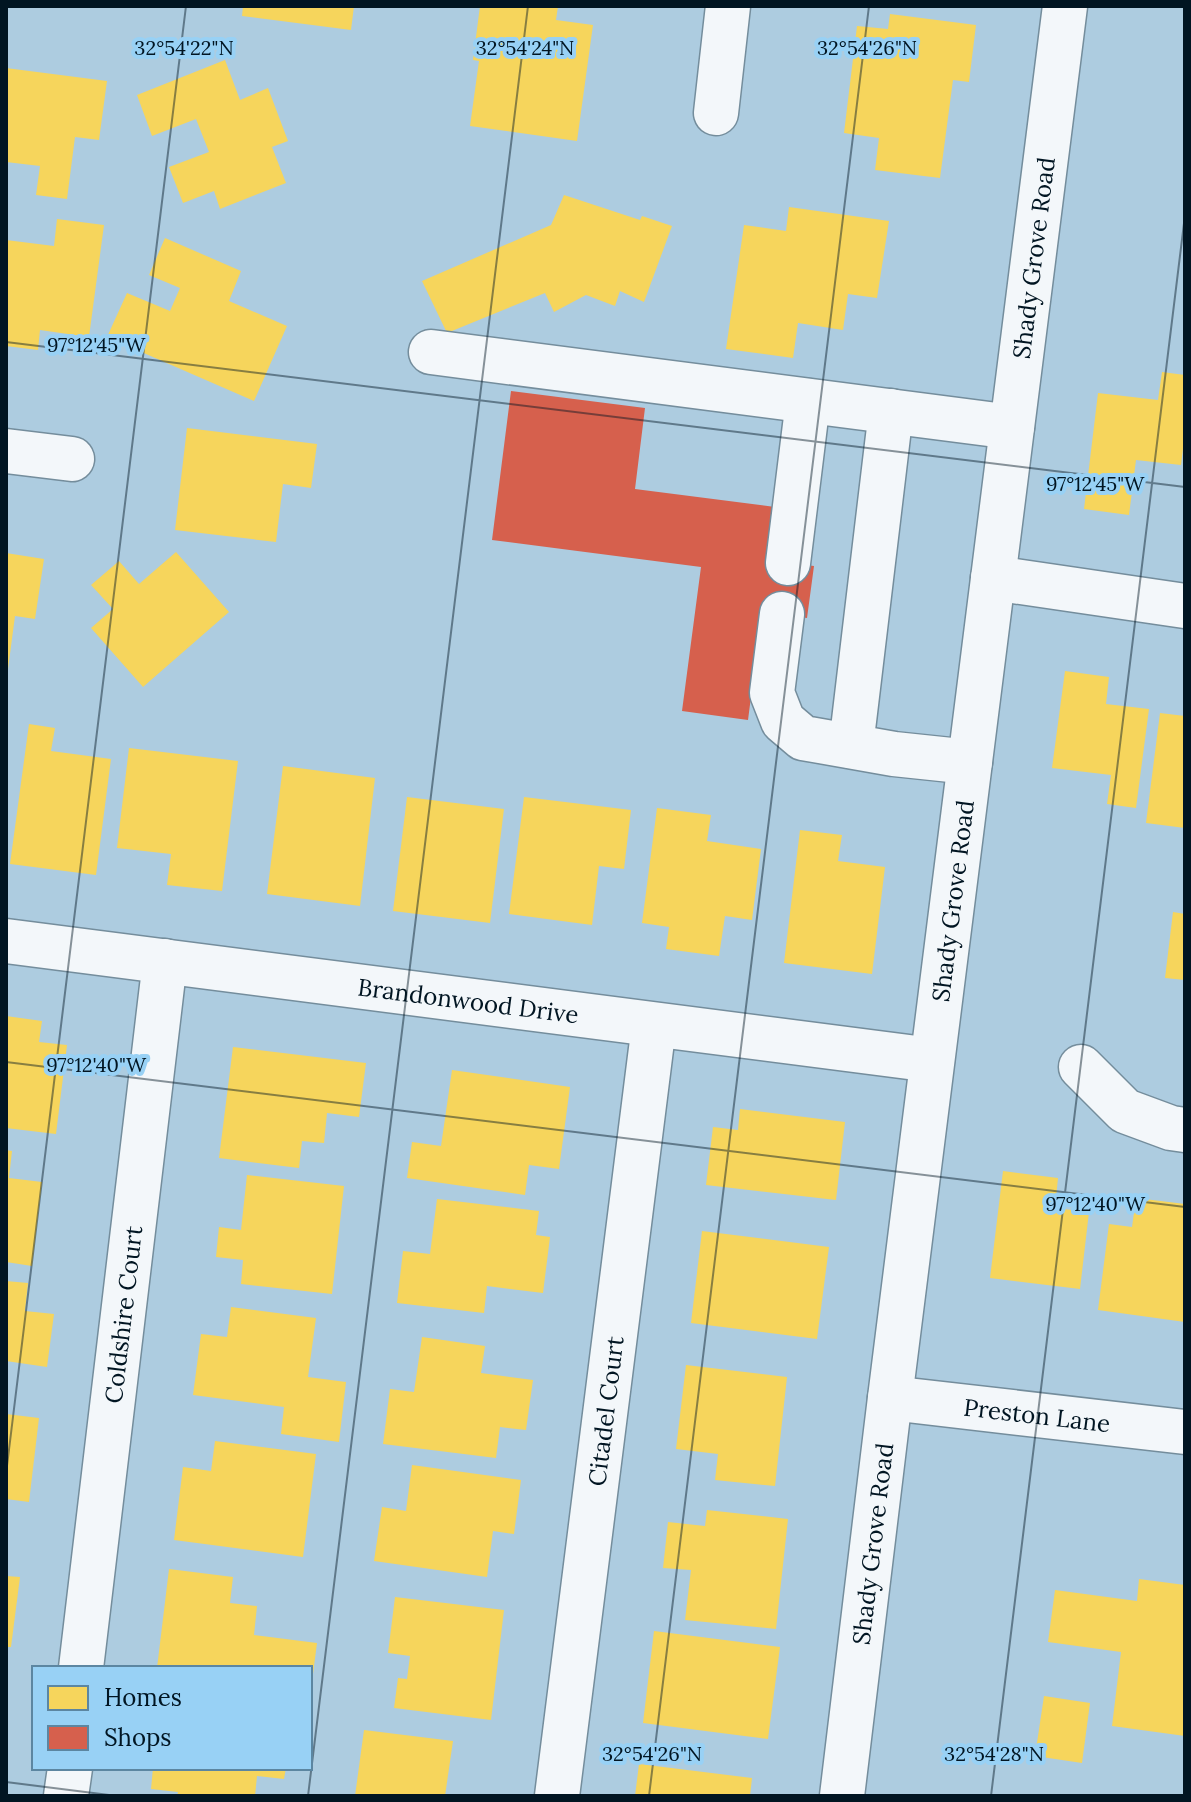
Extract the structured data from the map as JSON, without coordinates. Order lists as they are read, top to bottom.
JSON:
{
  "streets": {
    "street": [
      "Shady Grove Road",
      "Brandonwood Drive",
      "Coldshire Court",
      "Citadel Court",
      "Preston Lane"
    ]
  },
  "crossings": [
    ["Shady Grove Road", "Brandonwood Drive"],
    ["Shady Grove Road", "Preston Lane"],
    ["Brandonwood Drive", "Coldshire Court"],
    ["Brandonwood Drive", "Citadel Court"]
  ],
  "legend": ["Homes", "Shops"],
  "coordinates": [
    "32°54'22\"N",
    "32°54'24\"N",
    "32°54'26\"N",
    "97°12'45\"W",
    "97°12'40\"W",
    "32°54'28\"N"
  ]
}
